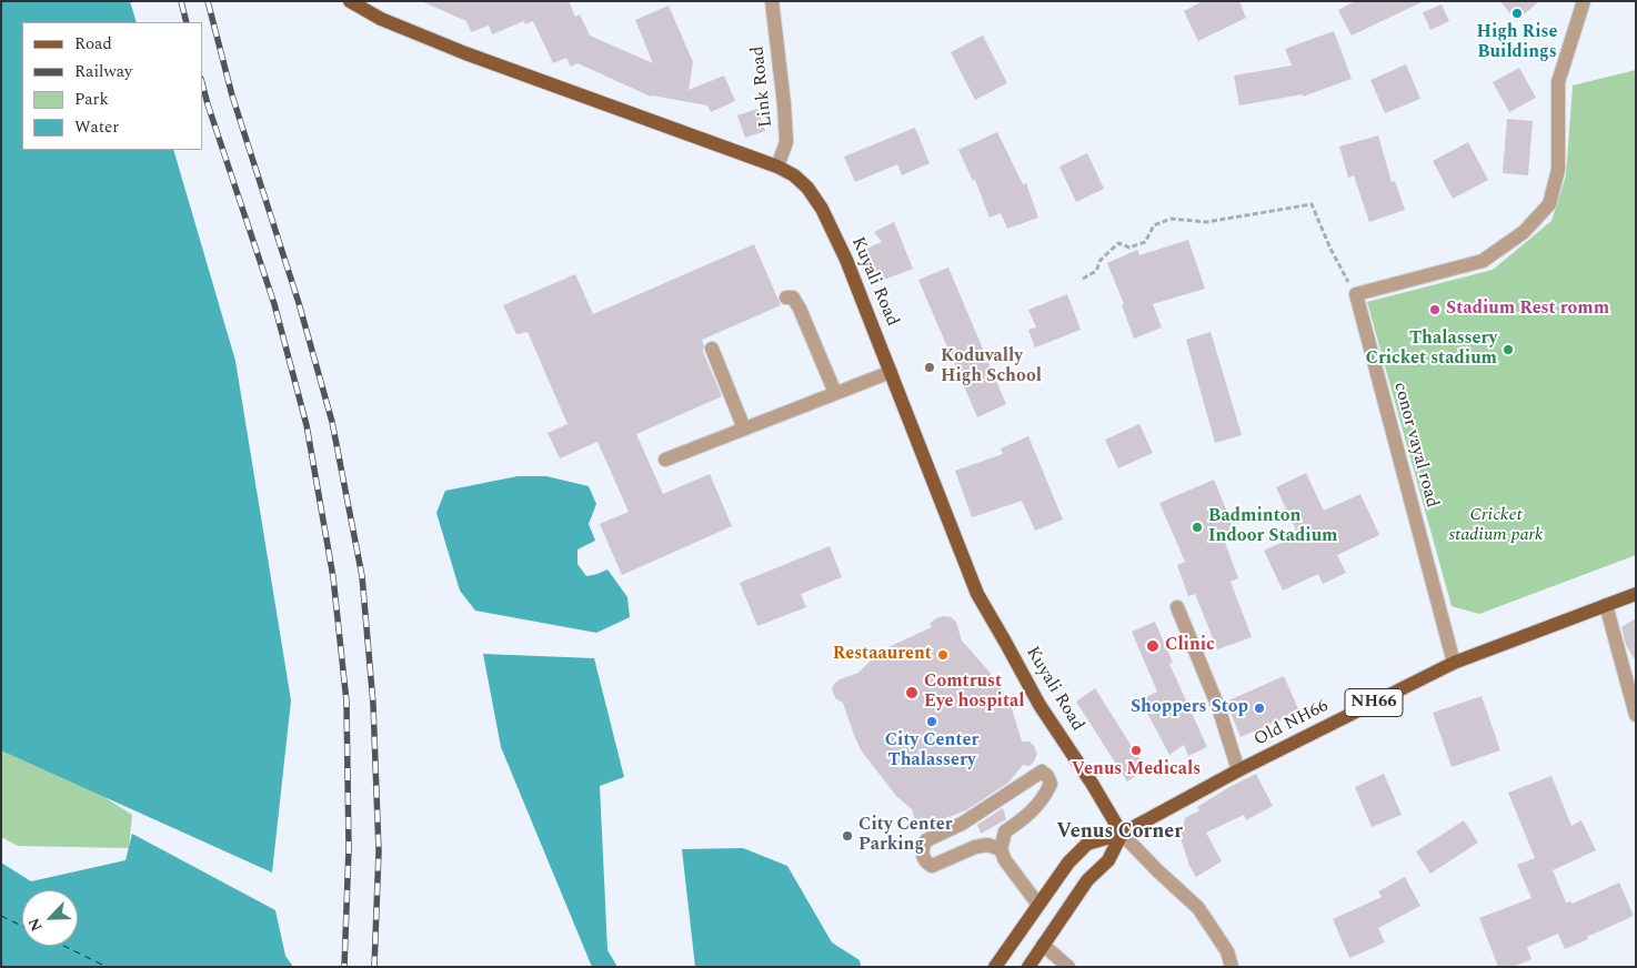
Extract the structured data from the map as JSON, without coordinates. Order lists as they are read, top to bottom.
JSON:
{
  "streets": {
    "main road": ["Kuyali Road", "NH66", "Old NH66"],
    "street": ["Link Road", "conor vayal road"]
  },
  "crossings": [
    ["Link Road", "Kuyali Road"],
    ["Kuyali Road", "Old NH66"],
    ["conor vayal road", "Old NH66"]
  ],
  "districts": ["Venus Corner"],
  "parks": ["Cricket stadium park"],
  "places": [
    "High Rise Buildings",
    "Stadium Rest romm",
    "Thalassery Cricket stadium",
    "Koduvally High School",
    "Badminton Indoor Stadium",
    "Clinic",
    "Restaaurent",
    "Comtrust Eye hospital",
    "Shoppers Stop",
    "City Center Thalassery",
    "Venus Medicals",
    "City Center Parking"
  ],
  "legend": [
    "Road",
    "Railway",
    "Park",
    "Water"
  ],
  "north": "bottom left"
}
